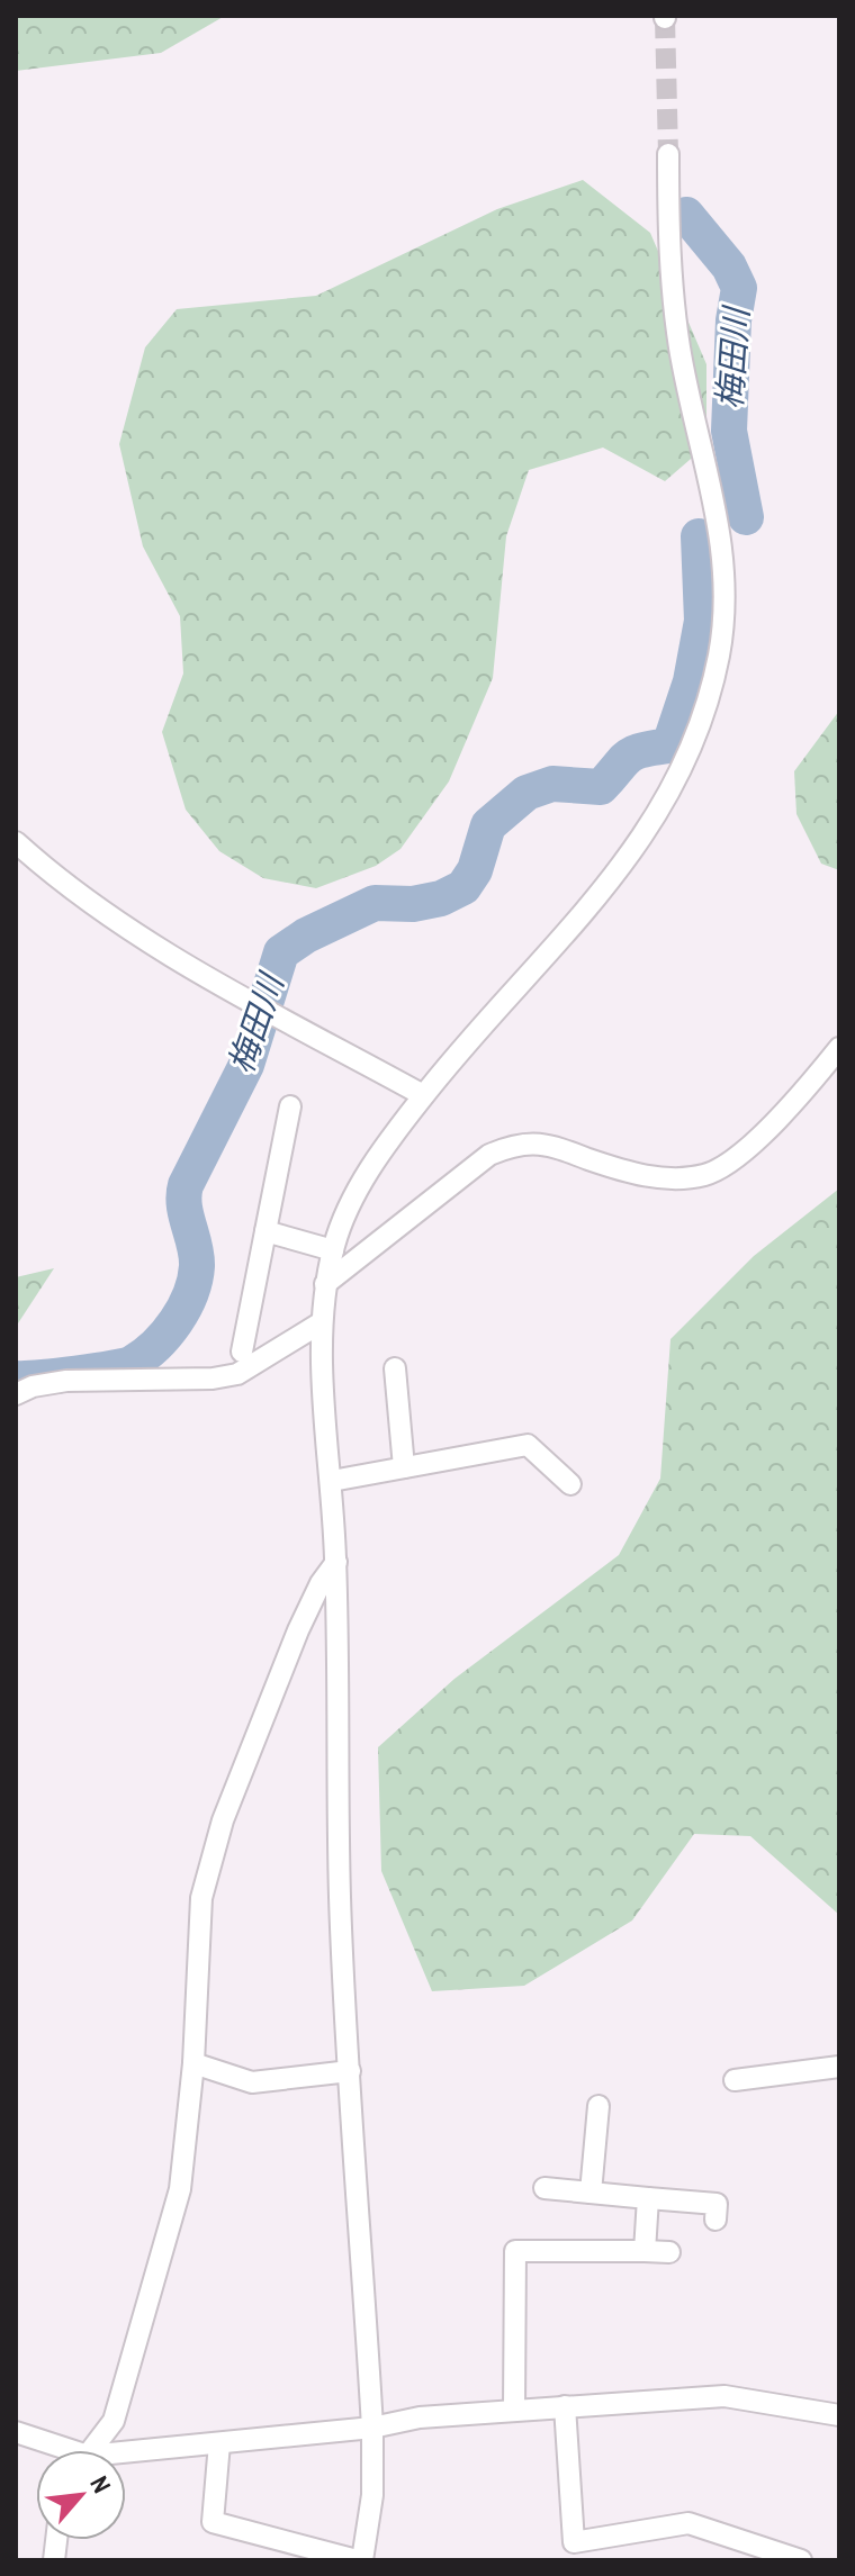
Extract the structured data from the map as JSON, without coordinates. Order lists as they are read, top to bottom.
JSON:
{
  "water": ["梅田川"],
  "north": "top right"
}
